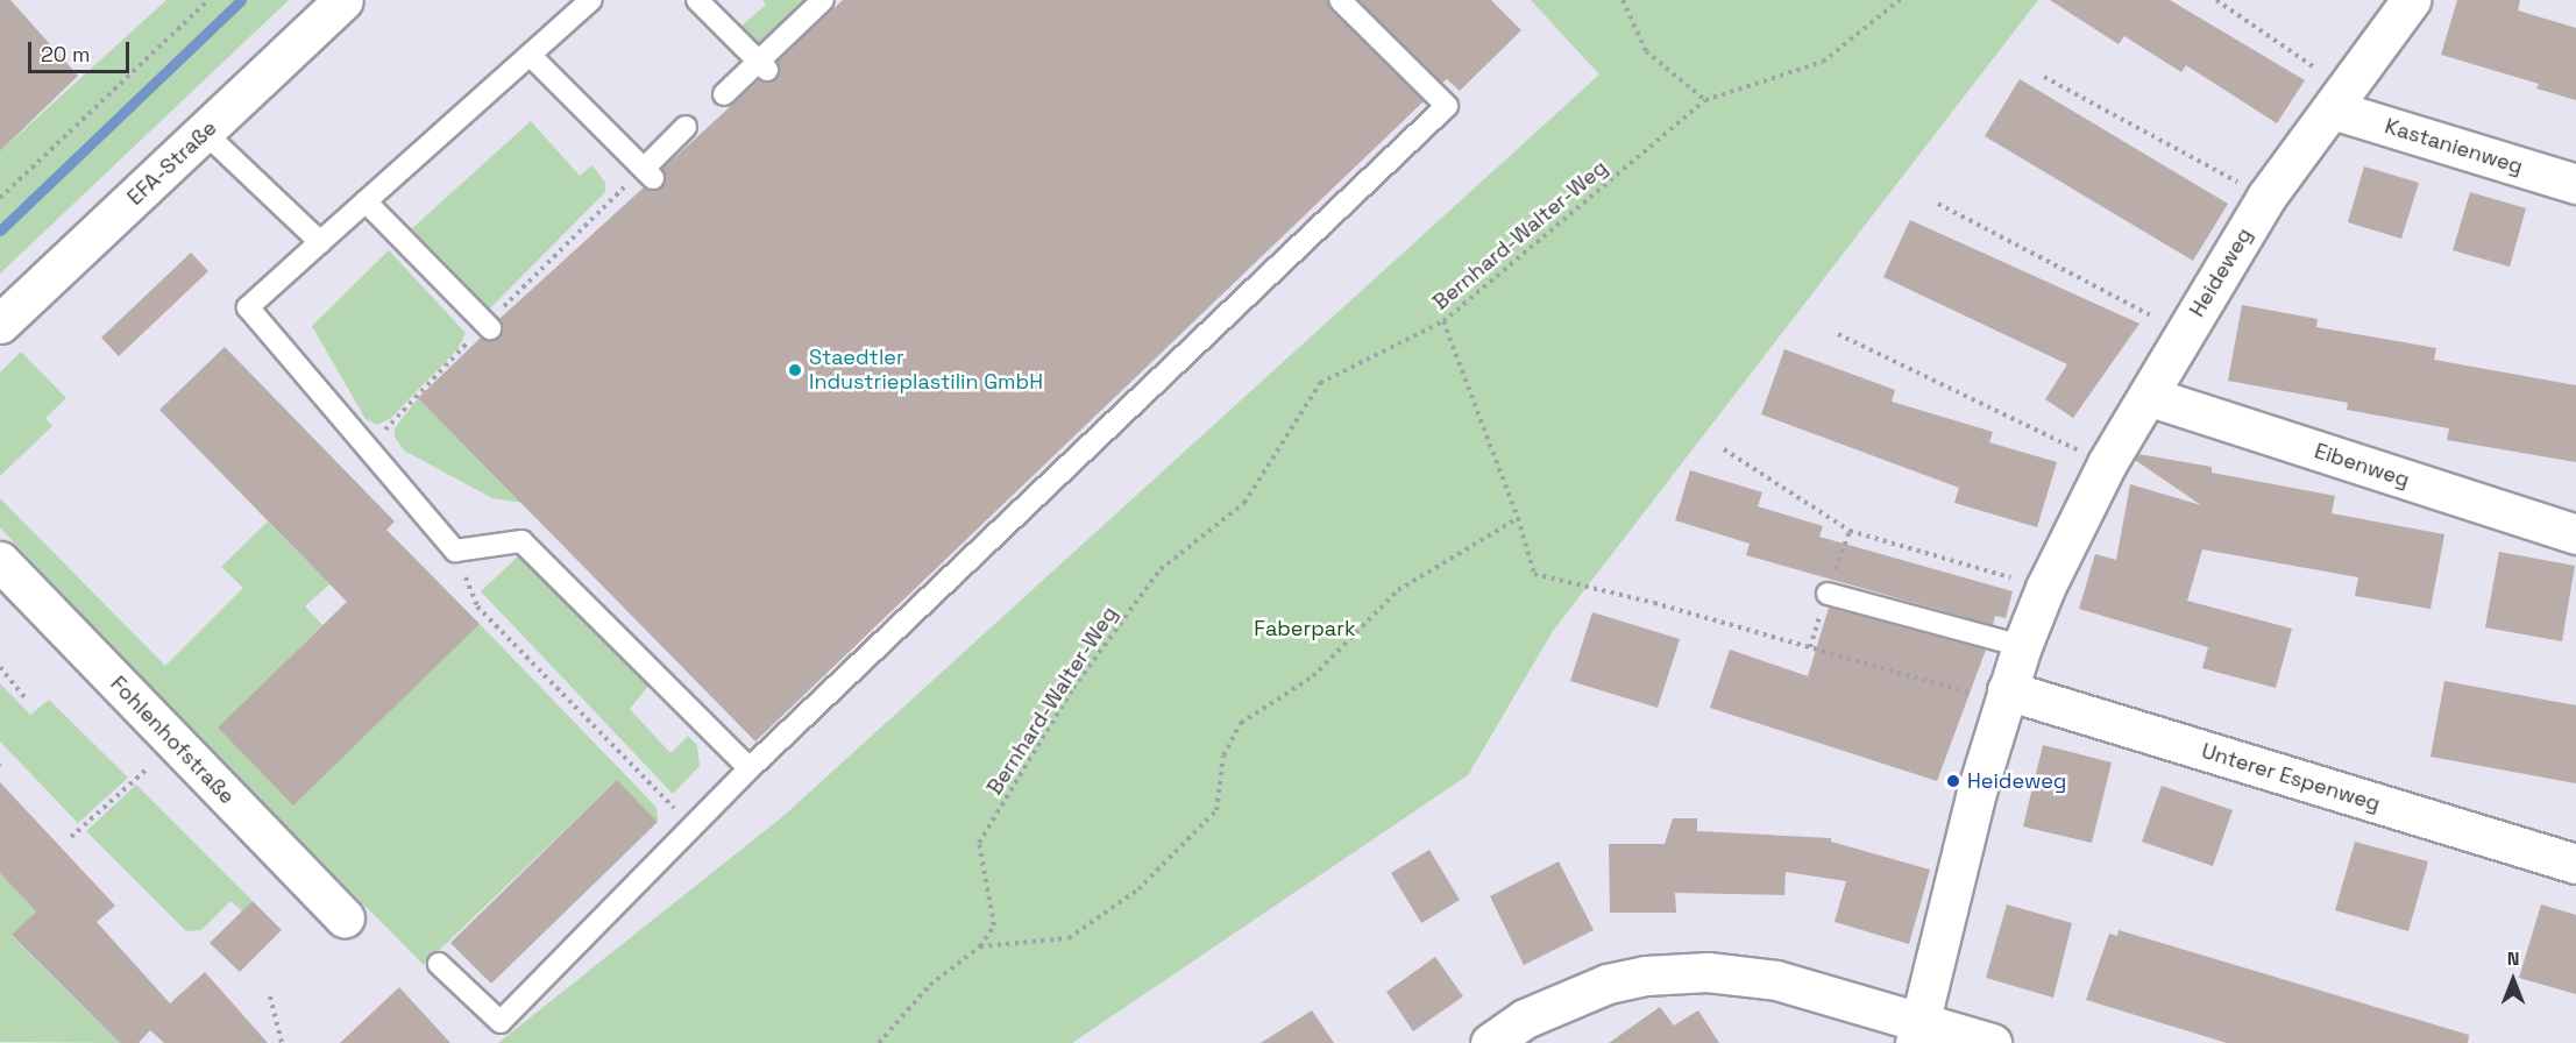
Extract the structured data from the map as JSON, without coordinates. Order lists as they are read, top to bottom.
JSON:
{
  "streets": {
    "street": [
      "Kastanienweg",
      "EFA-Straße",
      "Heideweg",
      "Eibenweg",
      "Fohlenhofstraße",
      "Unterer Espenweg"
    ],
    "path": ["Bernhard-Walter-Weg"]
  },
  "crossings": [
    ["Kastanienweg", "Heideweg"],
    ["Heideweg", "Eibenweg"],
    ["Heideweg", "Unterer Espenweg"]
  ],
  "parks": ["Faberpark"],
  "places": ["Staedtler Industrieplastilin GmbH", "Heideweg"],
  "scale_bar": "20 m",
  "north": "top"
}
